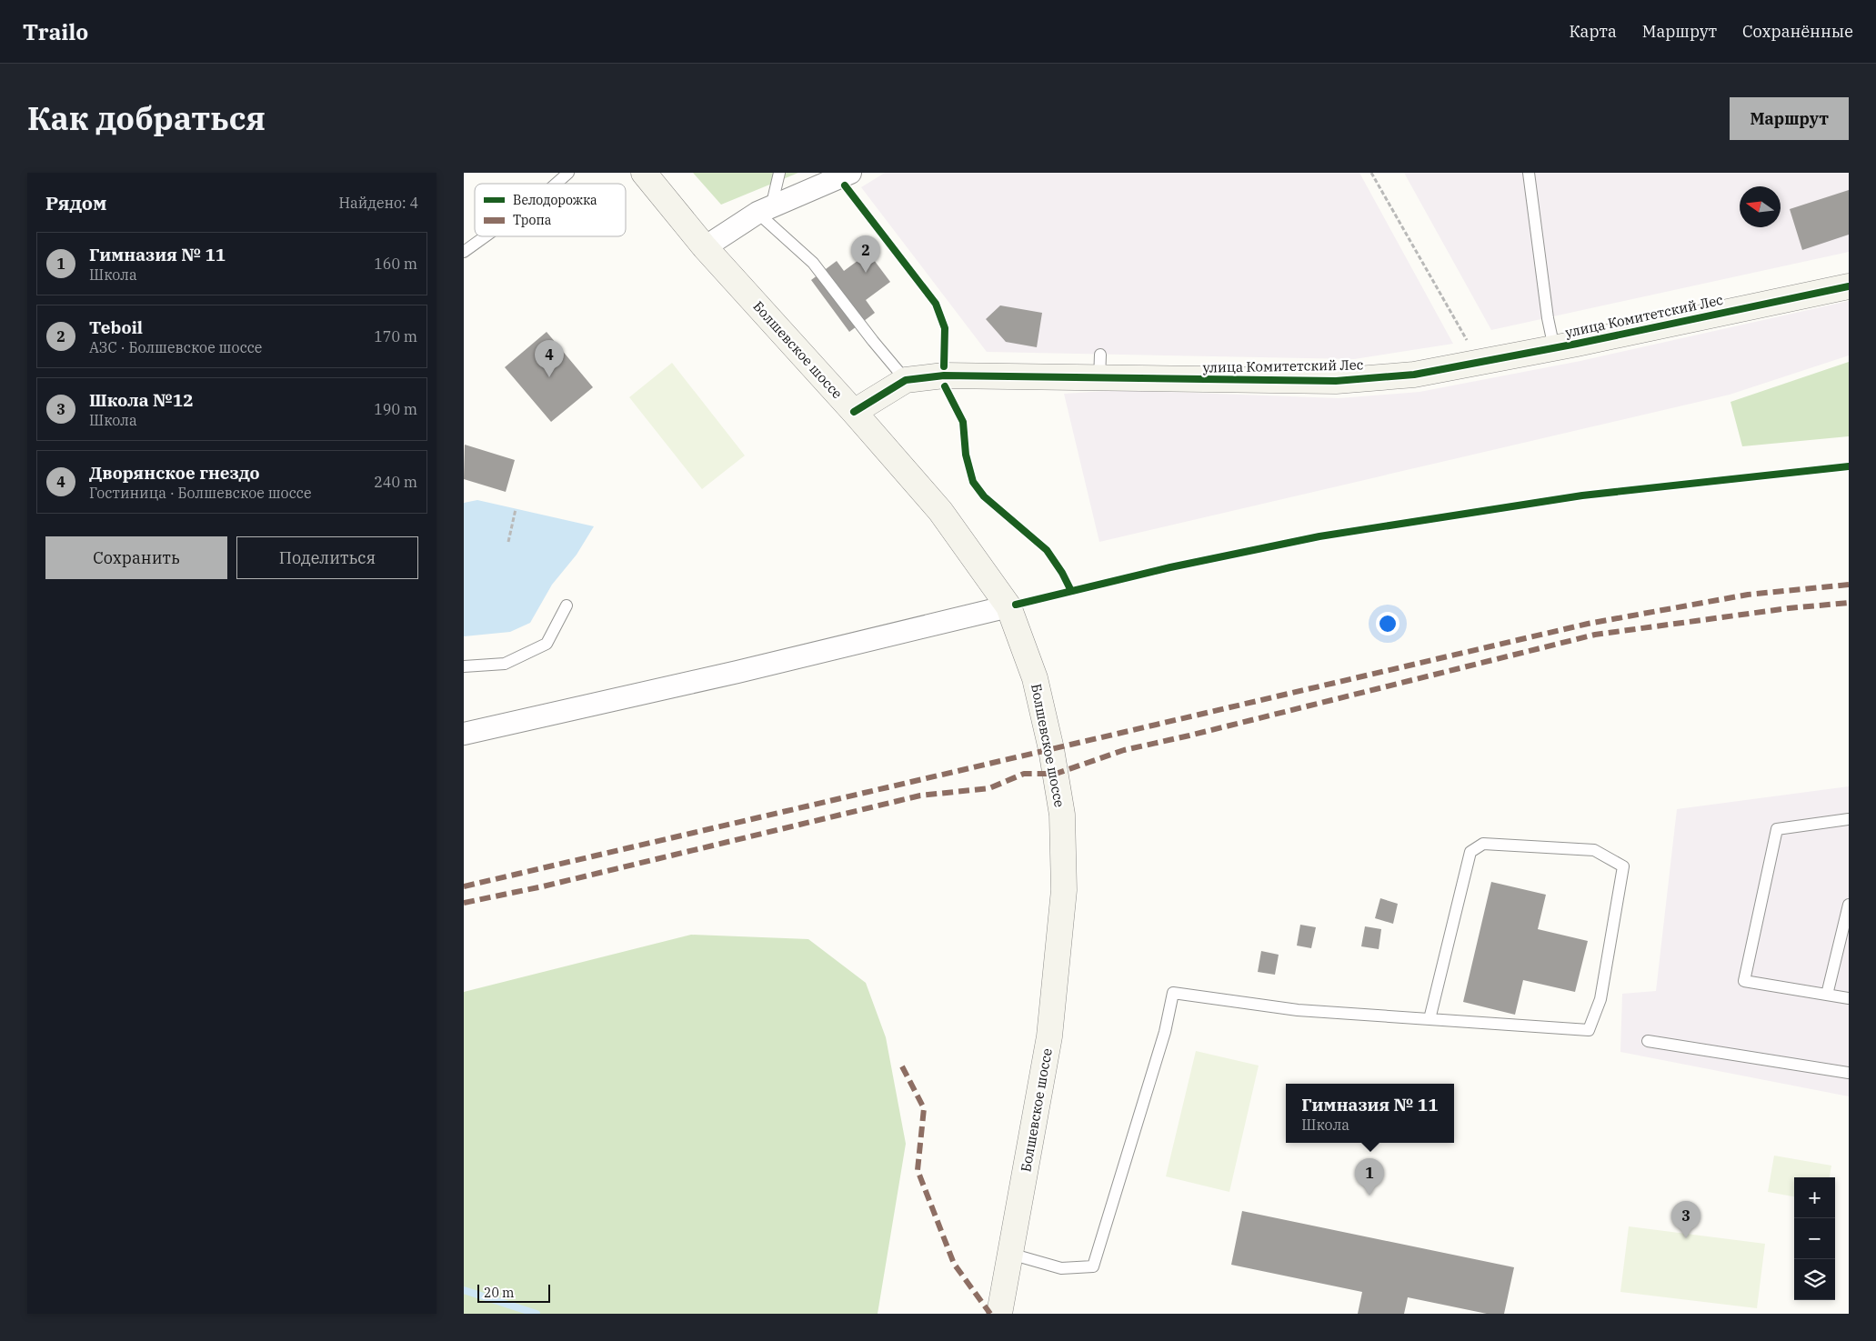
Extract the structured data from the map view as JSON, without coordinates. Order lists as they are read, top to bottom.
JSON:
{
  "streets": {
    "main road": ["улица Комитетский Лес", "Болшевское шоссе"]
  },
  "crossings": [
    ["улица Комитетский Лес", "Болшевское шоссе"]
  ],
  "legend": ["Велодорожка", "Тропа"],
  "scale_bar": "20 m",
  "north": "left",
  "page": {
    "header": "Trailo",
    "nav": ["Карта", "Маршрут", "Сохранённые"],
    "title": "Как добраться",
    "buttons": [
      "Маршрут",
      ["Сохранить", "Поделиться"]
    ],
    "heading": ["Рядом", "Найдено: 4"],
    "list": [
      {
        "mark": "1",
        "name": "Гимназия № 11",
        "note": "Школа",
        "value": "160 m"
      },
      {
        "mark": "2",
        "name": "Teboil",
        "note": "АЗС · Болшевское шоссе",
        "value": "170 m"
      },
      {
        "mark": "3",
        "name": "Школа №12",
        "note": "Школа",
        "value": "190 m"
      },
      {
        "mark": "4",
        "name": "Дворянское гнездо",
        "note": "Гостиница · Болшевское шоссе",
        "value": "240 m"
      }
    ],
    "pins": [
      "2",
      "4",
      "1",
      "3"
    ],
    "popup": ["Гимназия № 11", "Школа"],
    "map_buttons": ["+", "−"],
    "scale": "20 m"
  }
}
